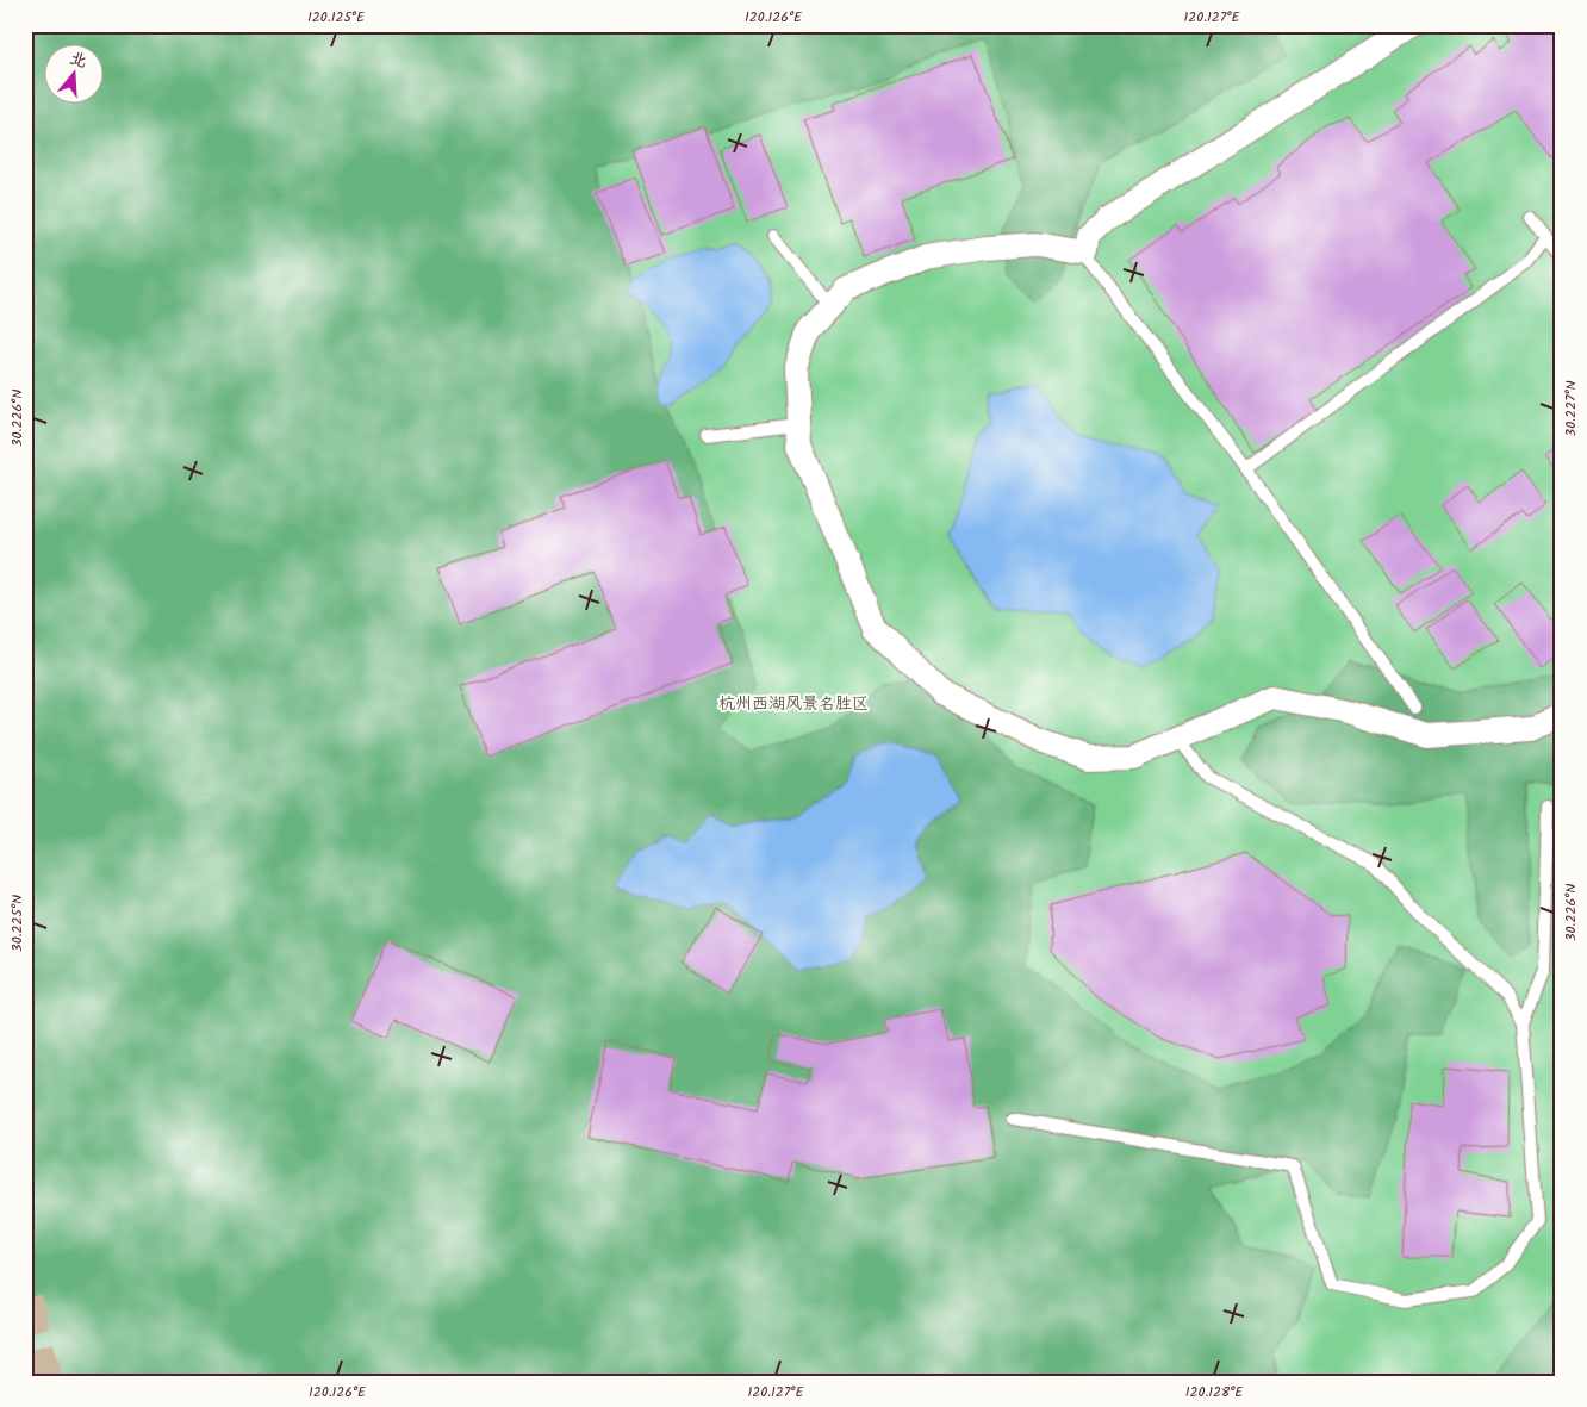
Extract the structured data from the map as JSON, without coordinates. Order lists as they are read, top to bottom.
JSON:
{
  "parks": ["杭州西湖风景名胜区"],
  "north": "top",
  "coordinates": [
    "120.125°E",
    "120.126°E",
    "120.127°E",
    "30.227°N",
    "30.226°N",
    "30.225°N",
    "120.128°E"
  ]
}
